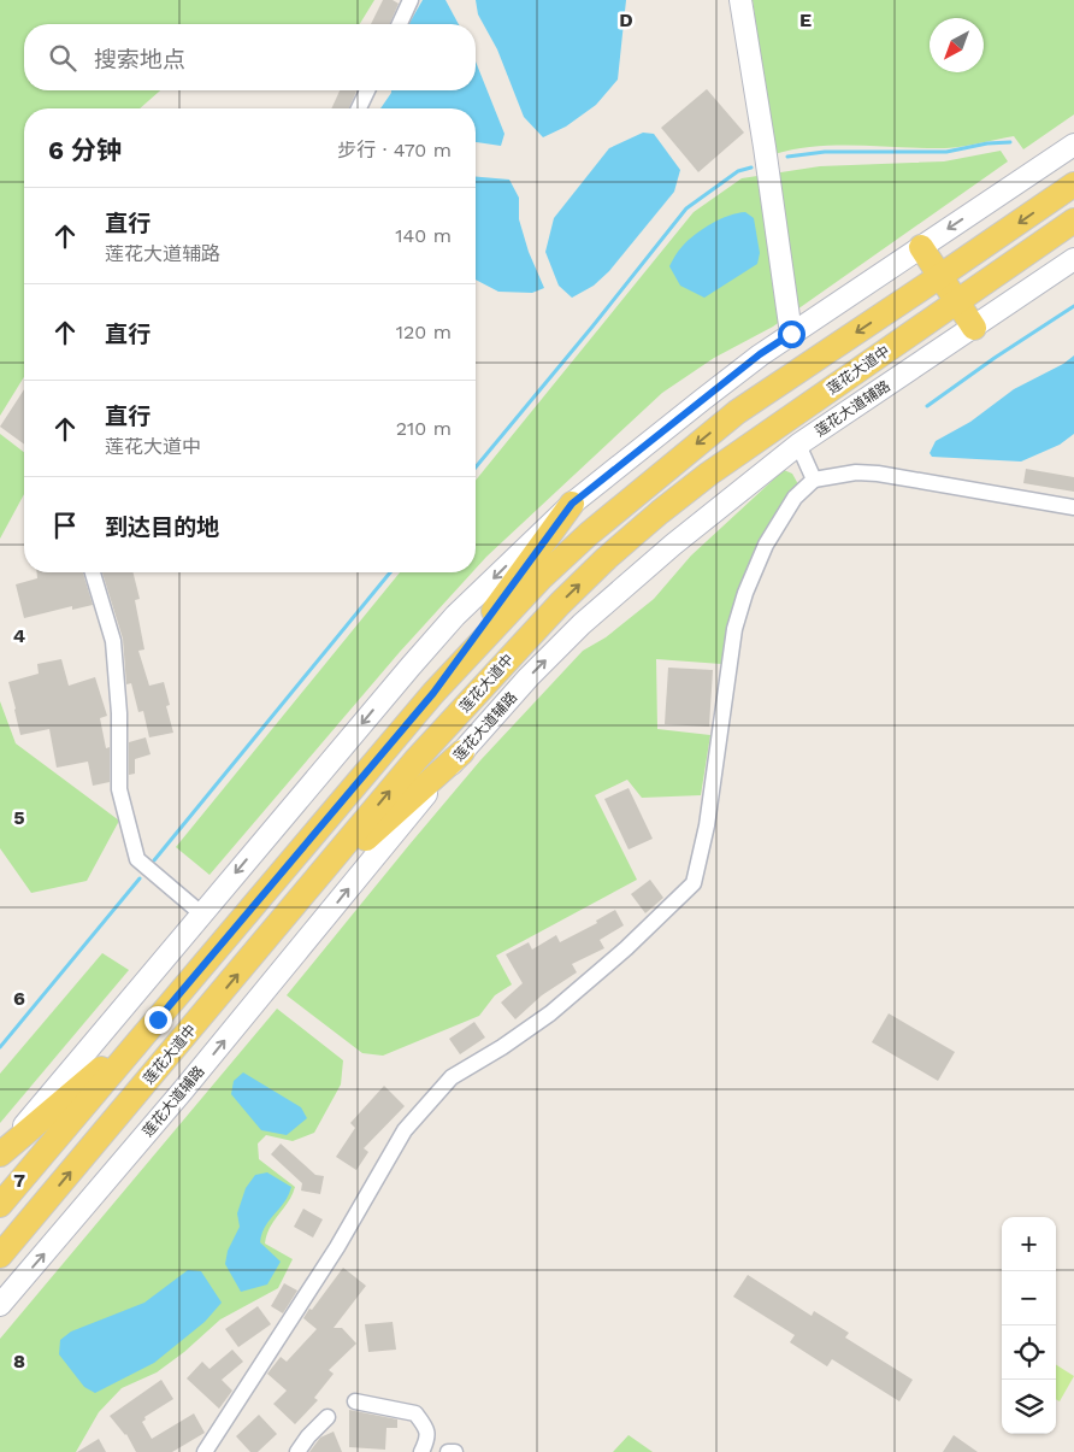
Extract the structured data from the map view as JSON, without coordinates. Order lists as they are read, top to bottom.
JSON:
{
  "streets": {
    "main road": ["莲花大道中"],
    "street": ["莲花大道辅路"]
  },
  "north": "bottom left",
  "page": {
    "search": "搜索地点",
    "heading": ["6 分钟", "步行 · 470 m"],
    "list": [
      ["直行", "莲花大道辅路", "140 m"],
      ["直行", "120 m"],
      ["直行", "莲花大道中", "210 m"],
      "到达目的地"
    ],
    "map_buttons": ["+", "−"]
  },
  "grid": {
    "columns": ["D", "E"],
    "rows": [
      "4",
      "5",
      "6",
      "7",
      "8"
    ]
  }
}
